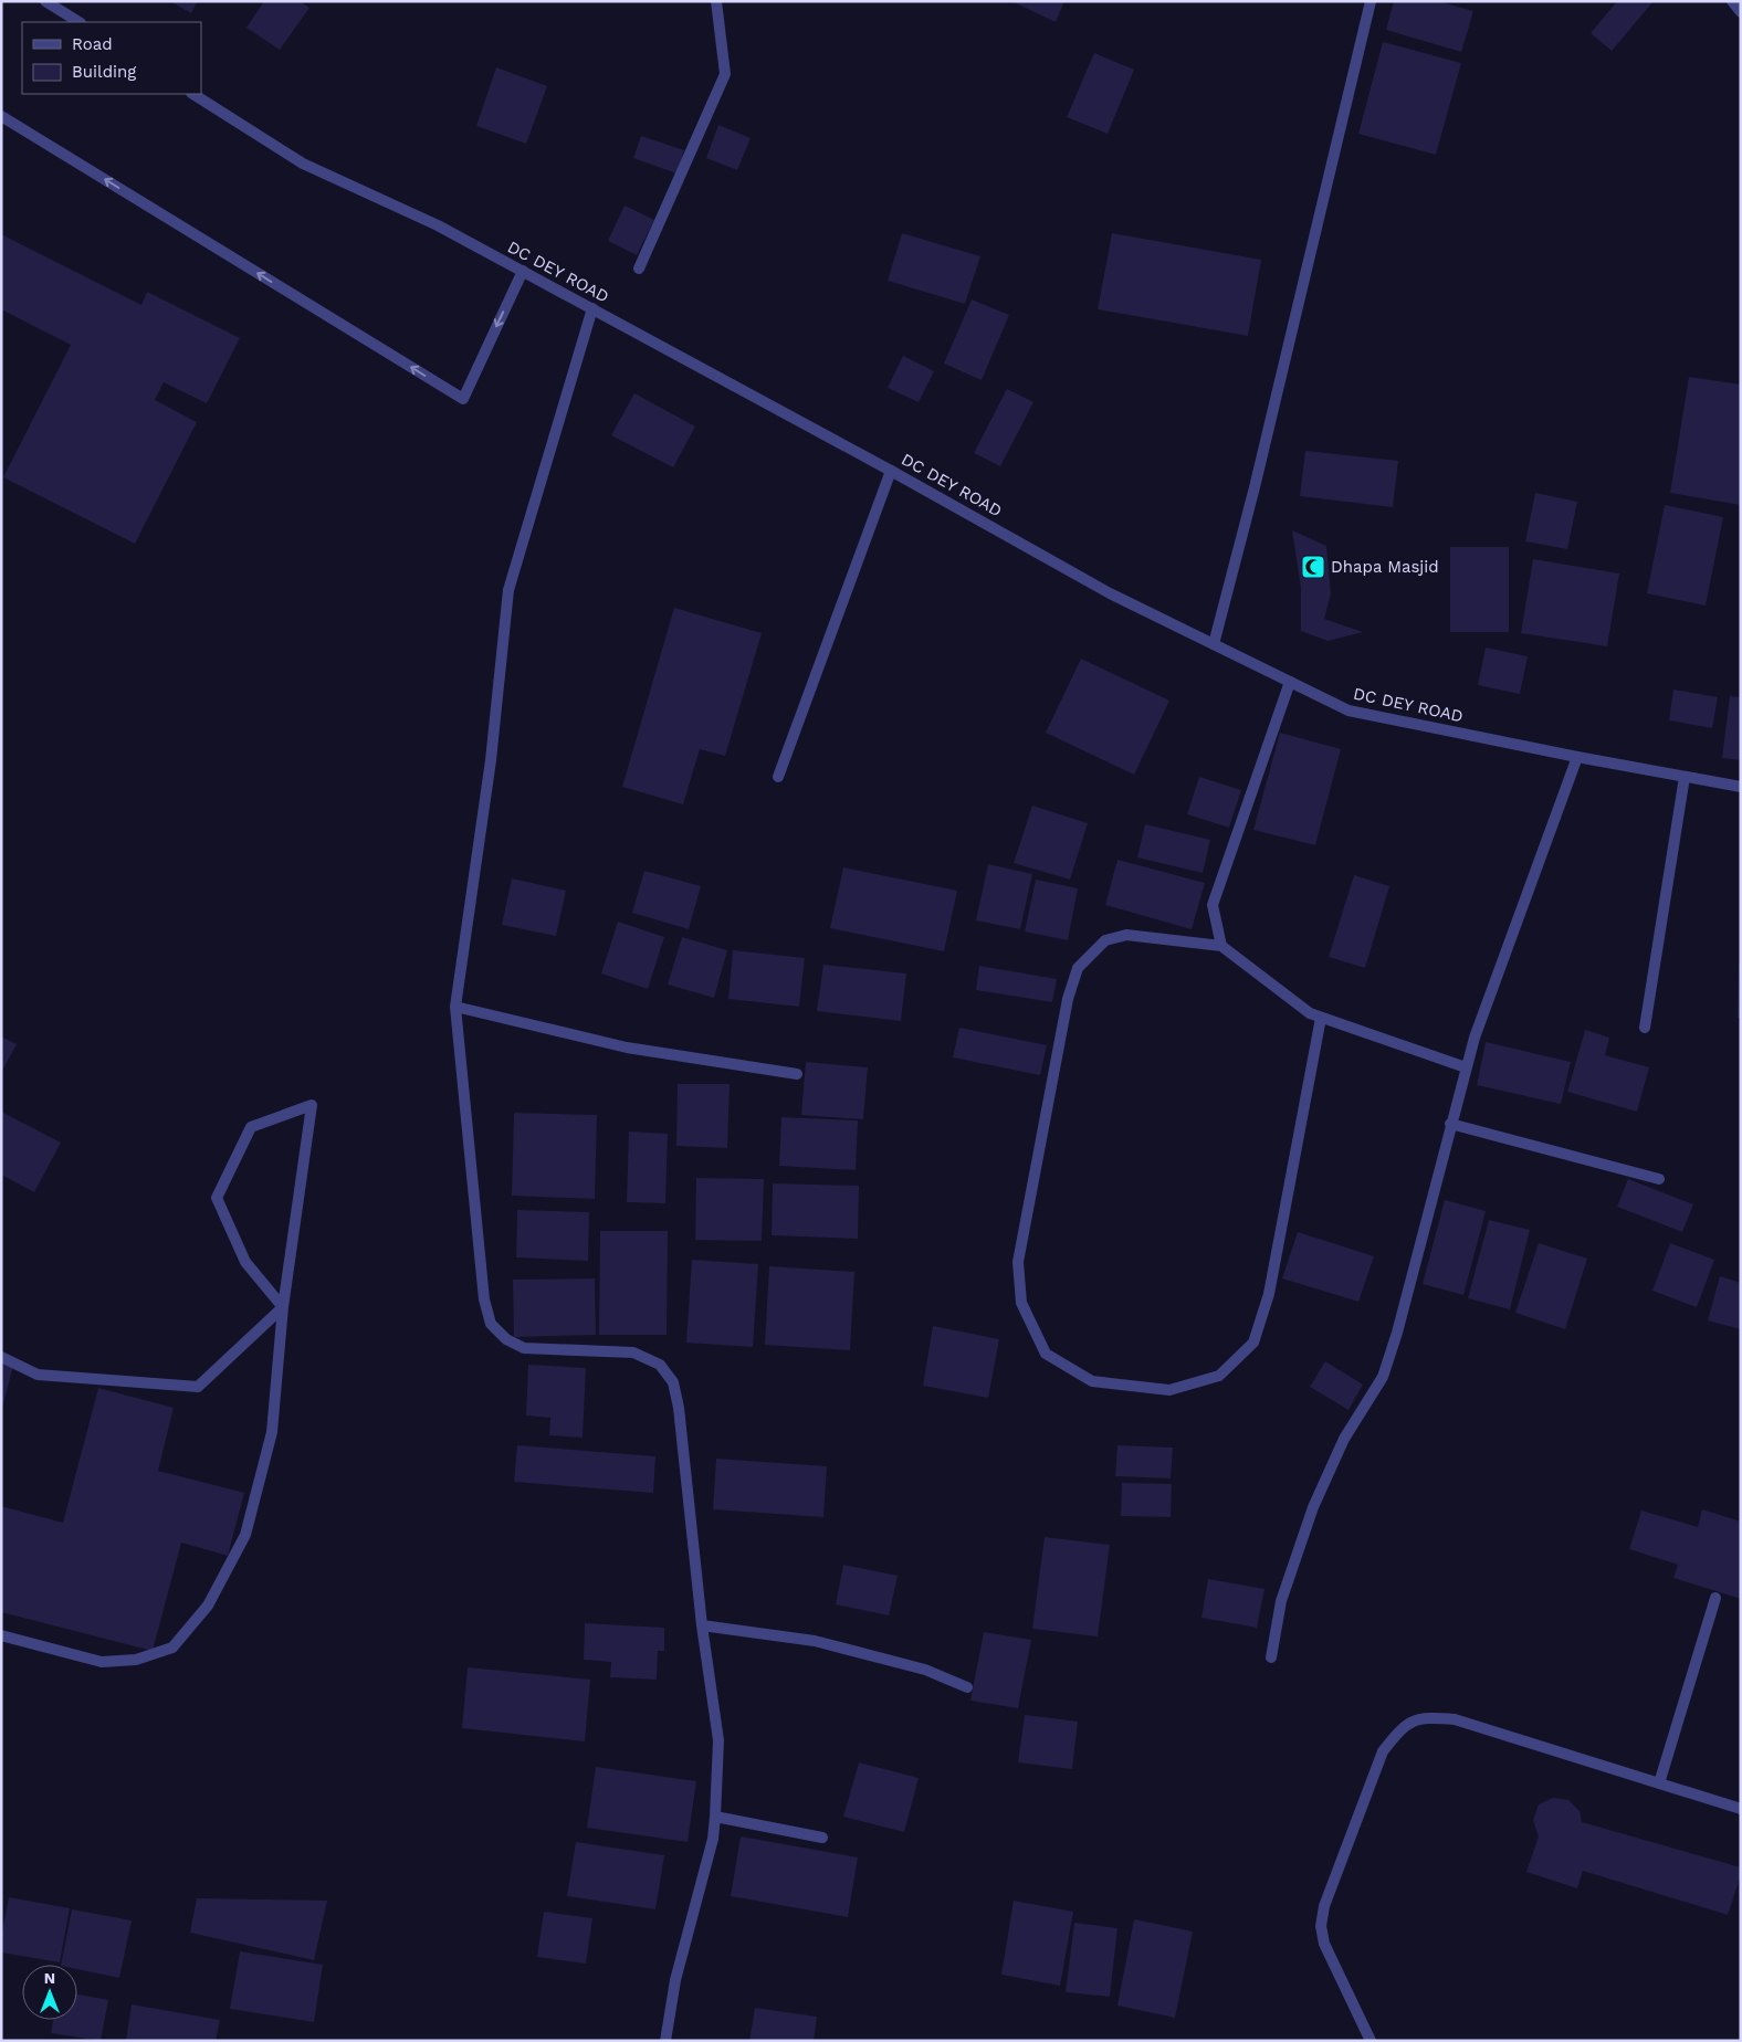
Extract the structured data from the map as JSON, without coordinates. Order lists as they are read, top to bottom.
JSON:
{
  "streets": {
    "street": ["DC DEY ROAD"]
  },
  "places": {
    "mosque": ["Dhapa Masjid"]
  },
  "legend": ["Road", "Building"],
  "north": "top"
}
